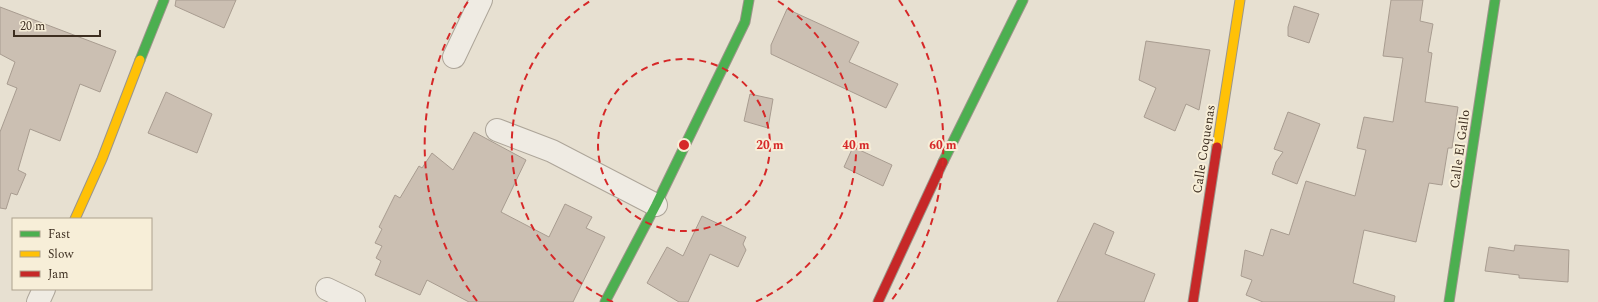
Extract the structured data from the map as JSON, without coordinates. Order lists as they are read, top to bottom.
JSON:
{
  "streets": {
    "street": ["Calle Coquenas", "Calle El Gallo"]
  },
  "legend": ["Fast", "Slow", "Jam"],
  "scale_bar": "20 m",
  "rings": ["20 m", "40 m", "60 m"]
}
